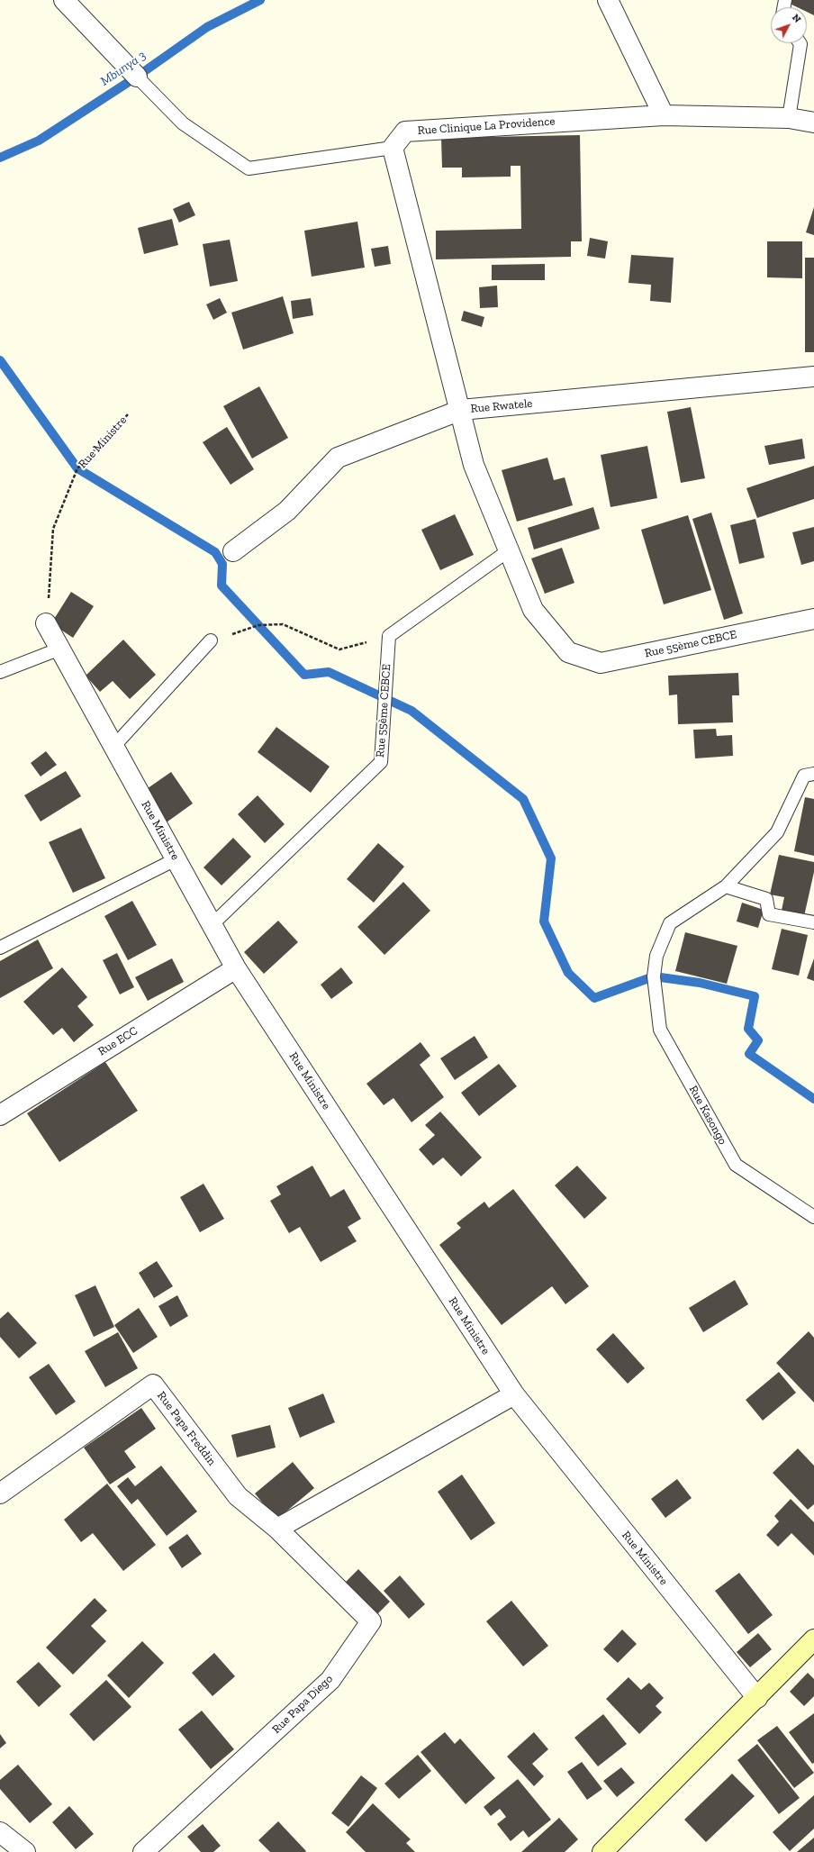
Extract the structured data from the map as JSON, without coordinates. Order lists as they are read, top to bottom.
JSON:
{
  "streets": {
    "street": [
      "Rue Clinique La Providence",
      "Rue Rwatele",
      "Rue Ministre",
      "Rue 55ème CEBCE",
      "Rue ECC",
      "Rue Papa Freddin",
      "Rue Papa Diego"
    ],
    "lane": ["Rue Kasongo"]
  },
  "crossings": [
    ["Rue Ministre", "Rue 55ème CEBCE"],
    ["Rue Ministre", "Rue ECC"],
    ["Rue Papa Freddin", "Rue Papa Diego"]
  ],
  "water": ["Mbunya 3"],
  "north": "top right"
}
